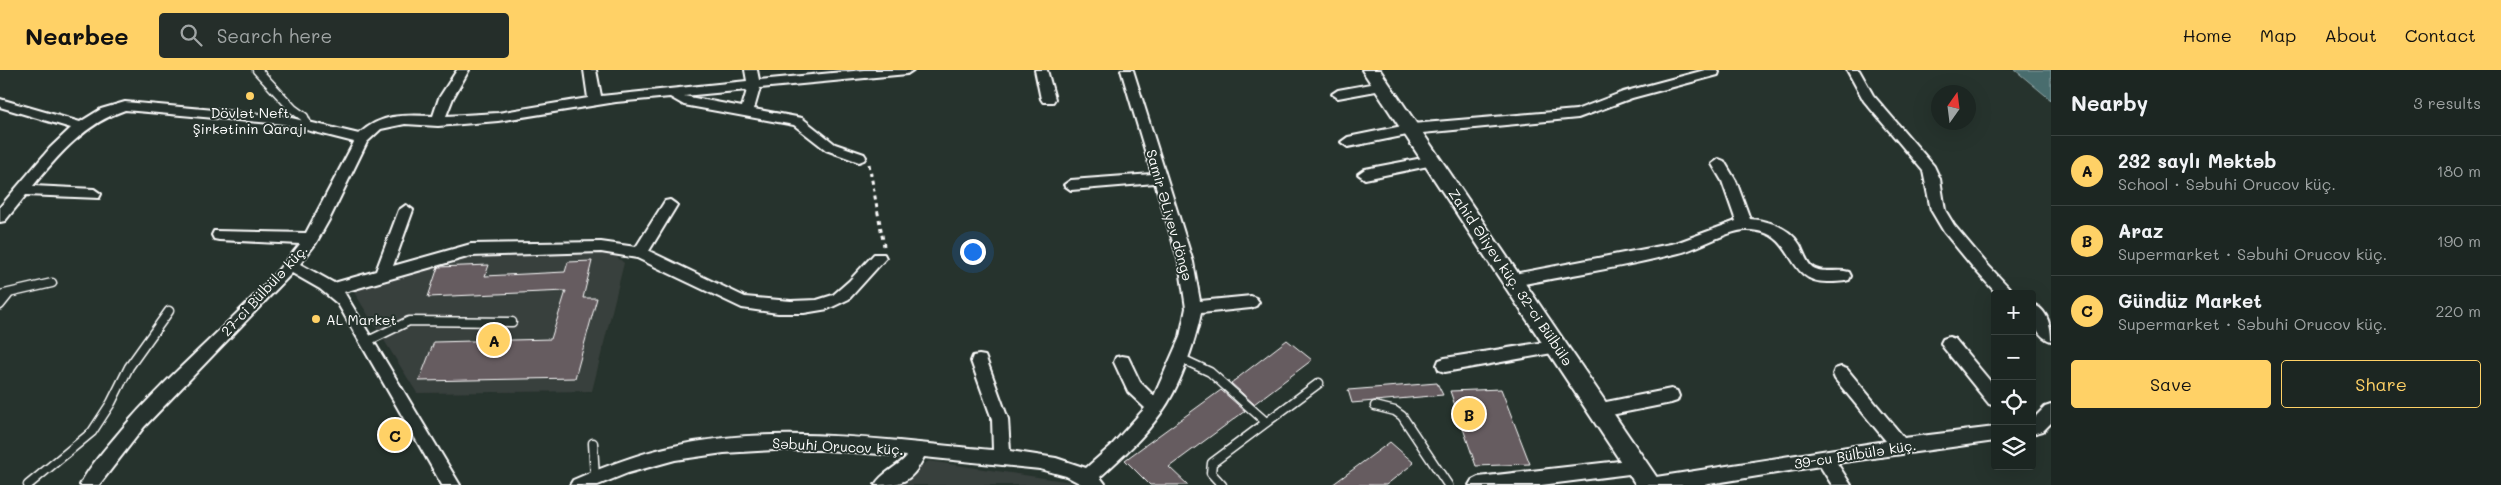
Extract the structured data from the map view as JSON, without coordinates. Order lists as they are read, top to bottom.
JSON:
{
  "streets": {
    "street": [
      "Samir ƏLiyev döngə",
      "Zahid Əliyev küç. 32-ci Bülbülə",
      "27-ci Bülbülə küç.",
      "Səbuhi Orucov küç.",
      "39-cu Bülbülə küç."
    ]
  },
  "crossings": [
    ["Samir ƏLiyev döngə", "Səbuhi Orucov küç."]
  ],
  "places": ["Dövlət Neft Şirkətinin Qarajı", "AL Market"],
  "north": "top",
  "page": {
    "header": "Nearbee",
    "search": "Search here",
    "nav": [
      "Home",
      "Map",
      "About",
      "Contact"
    ],
    "heading": ["Nearby", "3 results"],
    "list": [
      {
        "mark": "A",
        "name": "232 saylı Məktəb",
        "note": "School · Səbuhi Orucov küç.",
        "value": "180 m"
      },
      {
        "mark": "B",
        "name": "Araz",
        "note": "Supermarket · Səbuhi Orucov küç.",
        "value": "190 m"
      },
      {
        "mark": "C",
        "name": "Gündüz Market",
        "note": "Supermarket · Səbuhi Orucov küç.",
        "value": "220 m"
      }
    ],
    "map_buttons": ["+", "−"],
    "pins": ["A", "B", "C"],
    "buttons": ["Save", "Share"]
  }
}
